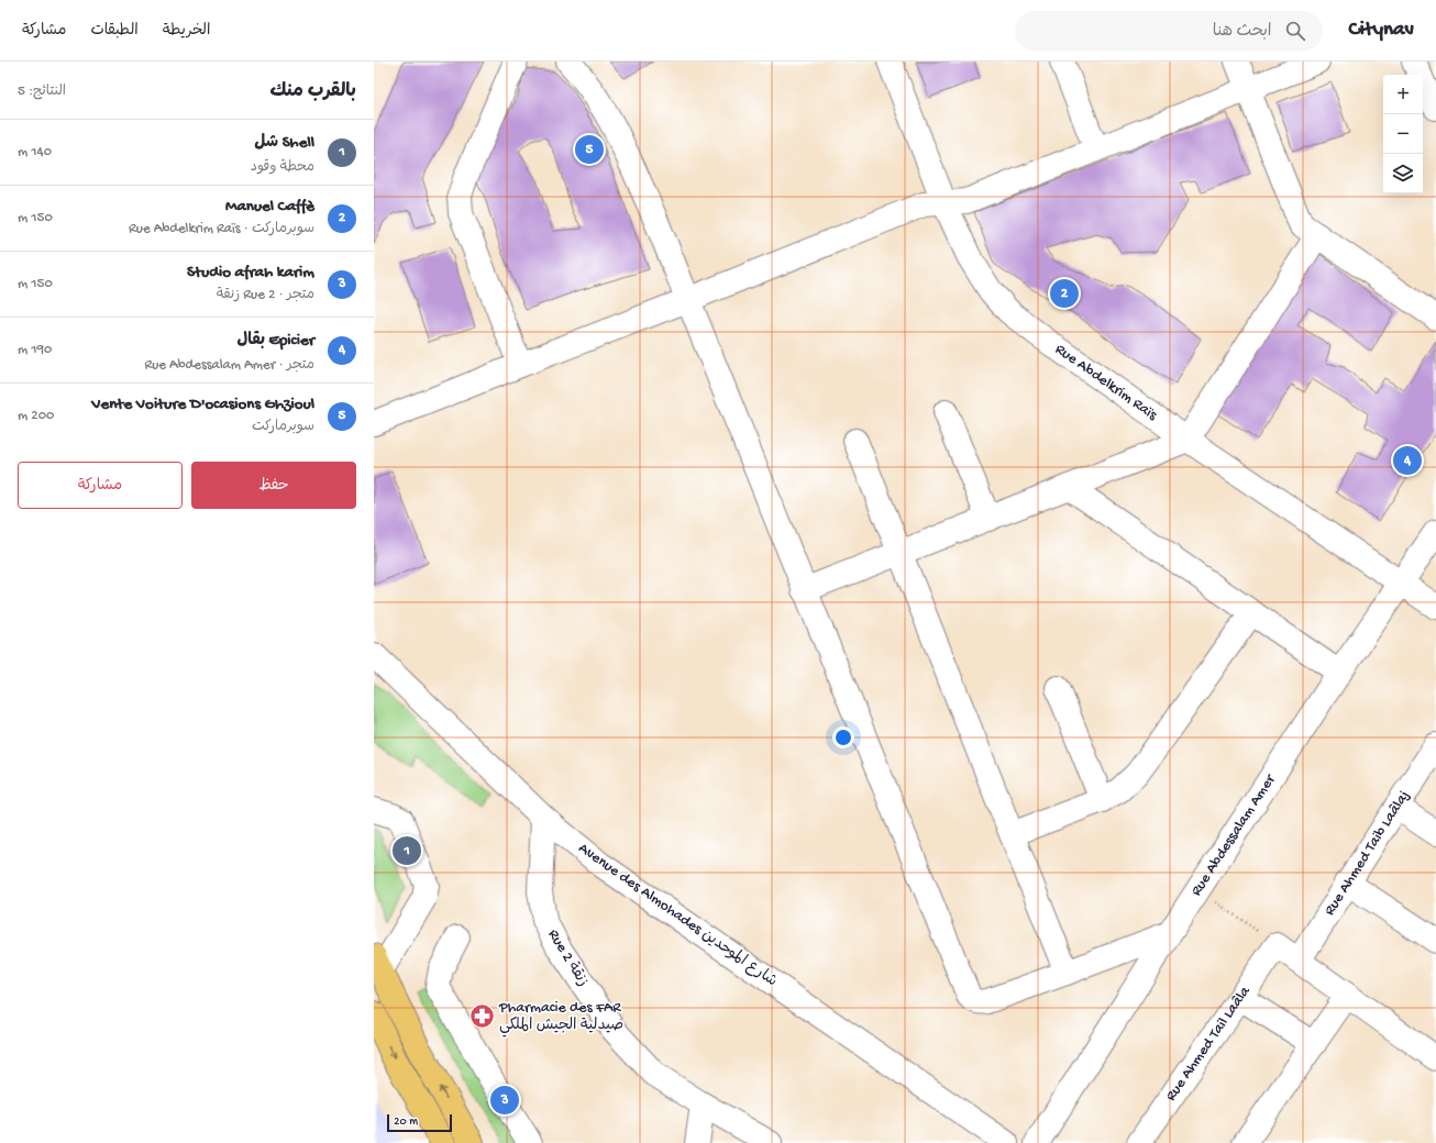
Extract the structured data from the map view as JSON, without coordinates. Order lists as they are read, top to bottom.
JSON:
{
  "streets": {
    "street": [
      "Rue Abdelkrim Raïs",
      "Rue Abdessalam Amer",
      "Rue Ahmed Taib Laâlaj",
      "Avenue des Almohades شارع الموحدين",
      "Rue 2 زنقة",
      "Rue Ahmed Tail Laâla"
    ]
  },
  "crossings": [
    ["Rue Abdelkrim Raïs", "Rue Abdessalam Amer"],
    ["Avenue des Almohades شارع الموحدين", "Rue 2 زنقة"]
  ],
  "places": {
    "pharmacy": ["Pharmacie des FAR صيدلية الجيش الملكي"]
  },
  "scale_bar": "20 m",
  "page": {
    "header": "Citynav",
    "search": "ابحث هنا",
    "nav": ["الخريطة", "الطبقات", "مشاركة"],
    "heading": ["بالقرب منك", "النتائج: 5"],
    "map_buttons": ["+", "−"],
    "list": [
      {
        "mark": "1",
        "name": "Shell شل",
        "note": "محطة وقود",
        "value": "140 m"
      },
      {
        "mark": "2",
        "name": "Manuel Caffè",
        "note": "سوبرماركت · Rue Abdelkrim Raïs",
        "value": "150 m"
      },
      {
        "mark": "3",
        "name": "Studio afrah karim",
        "note": "متجر · Rue 2 زنقة",
        "value": "150 m"
      },
      {
        "mark": "4",
        "name": "Epicier بقال",
        "note": "متجر · Rue Abdessalam Amer",
        "value": "190 m"
      },
      {
        "mark": "5",
        "name": "Vente Voiture D'ocasions Ghzioul",
        "note": "سوبرماركت",
        "value": "200 m"
      }
    ],
    "pins": [
      "5",
      "2",
      "4",
      "1",
      "3"
    ],
    "buttons": ["حفظ", "مشاركة"],
    "scale": "20 m"
  }
}
